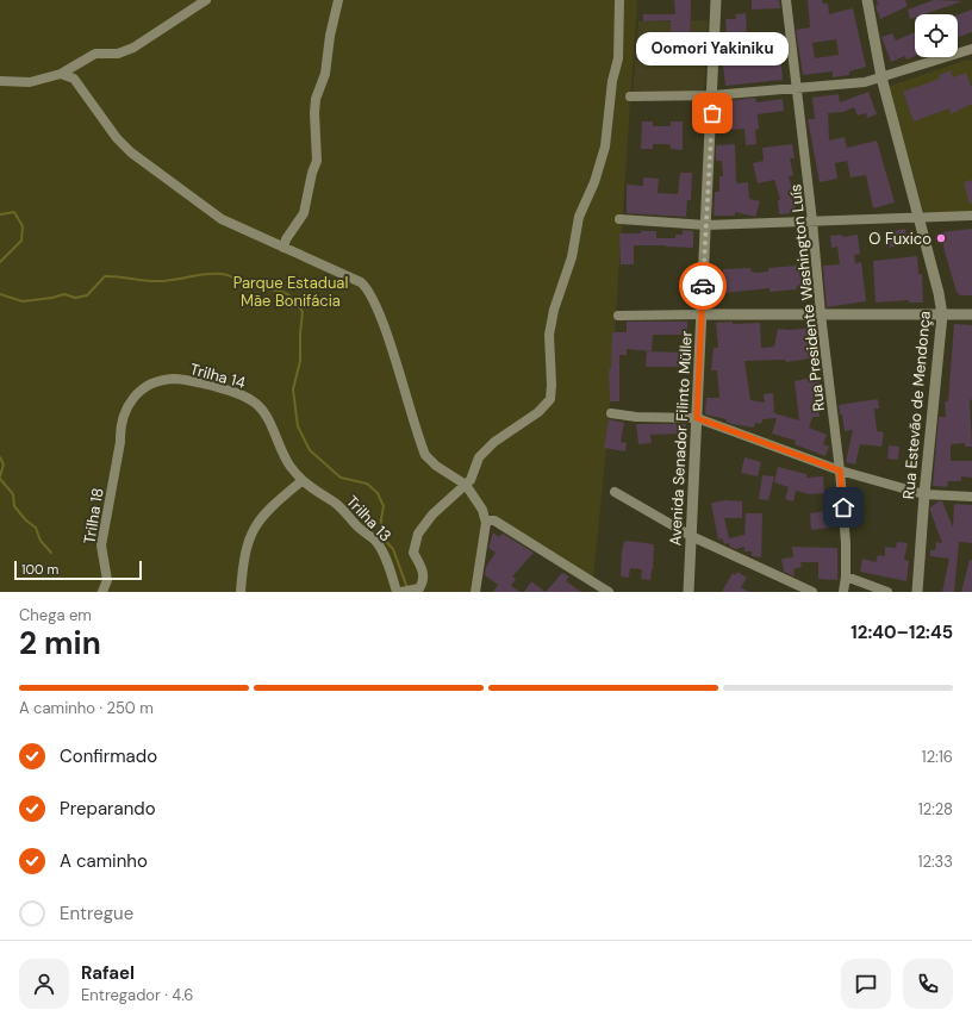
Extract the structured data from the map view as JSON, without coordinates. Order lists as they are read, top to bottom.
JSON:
{
  "streets": {
    "street": [
      "Rua Presidente Washington Luís",
      "Trilha 14",
      "Rua Estevão de Mendonça",
      "Avenida Senador Filinto Müller",
      "Trilha 18",
      "Trilha 13"
    ]
  },
  "crossings": [
    ["Trilha 14", "Trilha 18"],
    ["Trilha 14", "Trilha 13"]
  ],
  "parks": ["Parque Estadual Mãe Bonifácia"],
  "places": ["Oomori Yakiniku", "O Fuxico"],
  "scale_bar": "100 m",
  "page": {
    "bubble": "Oomori Yakiniku",
    "scale": "100 m",
    "heading": ["2 min", "Chega em", "12:40–12:45"],
    "panel": ["Rafael", "Entregador · 4.6"],
    "bar": "A caminho · 250 m",
    "list": [
      ["Confirmado", "12:16"],
      ["Preparando", "12:28"],
      ["A caminho", "12:33"],
      "Entregue"
    ]
  }
}
